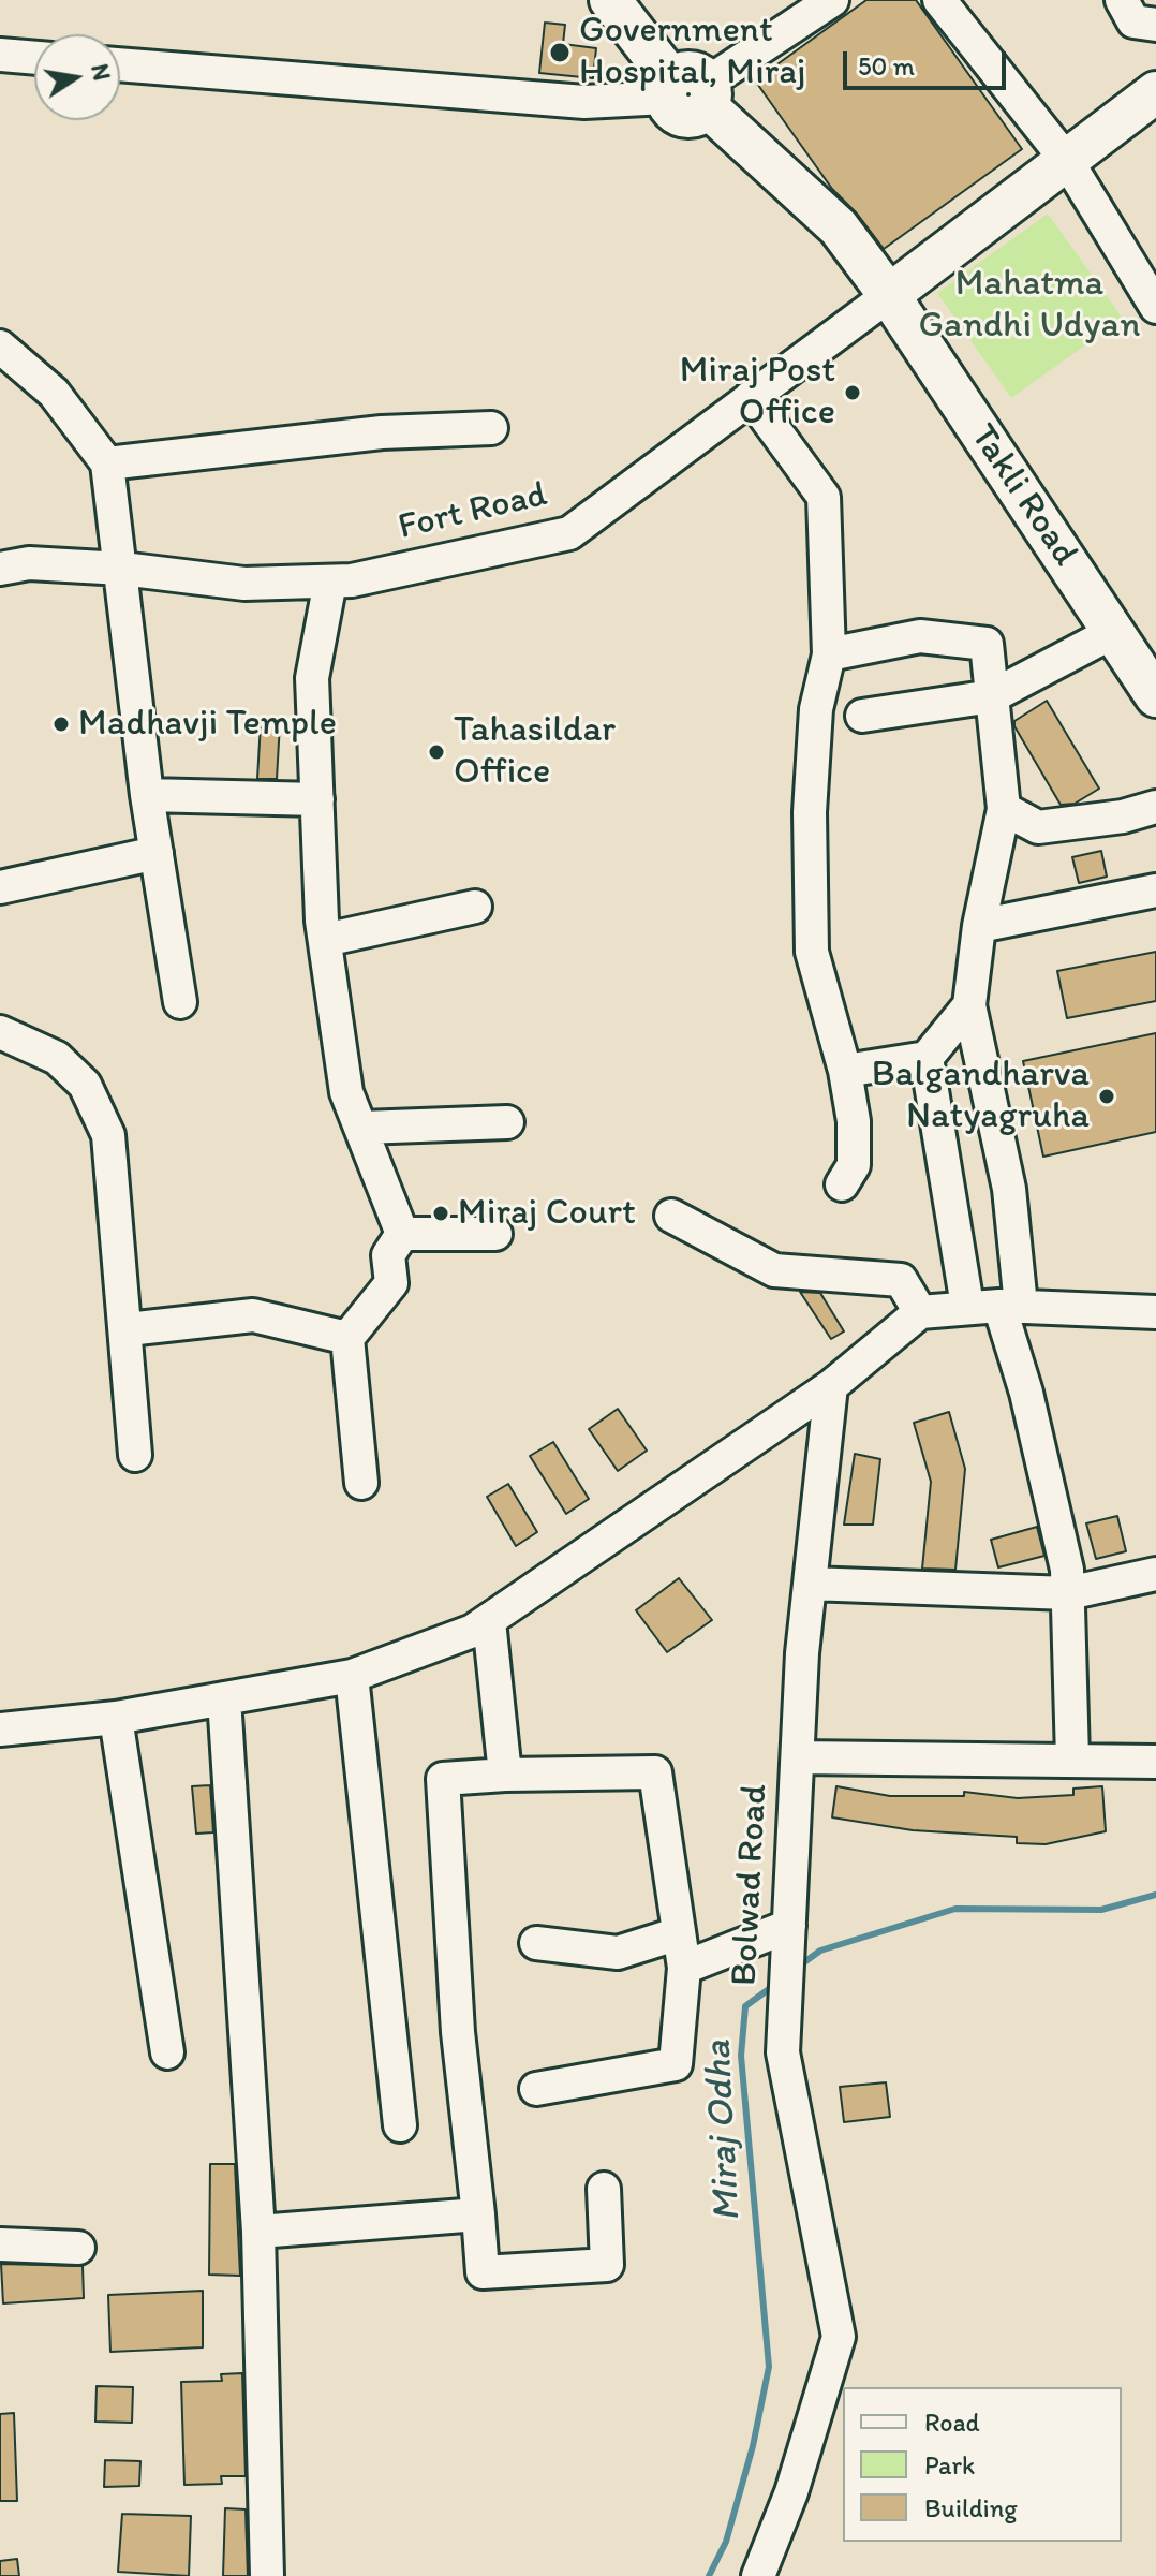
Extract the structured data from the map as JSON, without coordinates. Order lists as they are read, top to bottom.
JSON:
{
  "streets": {
    "main road": ["Takli Road"],
    "street": ["Fort Road", "Bolwad Road"]
  },
  "crossings": [
    ["Takli Road", "Fort Road"]
  ],
  "water": ["Miraj Odha"],
  "parks": ["Mahatma Gandhi Udyan"],
  "places": [
    "Government Hospital, Miraj",
    "Miraj Post Office",
    "Madhavji Temple",
    "Tahasildar Office",
    "Balgandharva Natyagruha",
    "Miraj Court"
  ],
  "legend": ["Road", "Park", "Building"],
  "scale_bar": "50 m",
  "north": "right"
}
